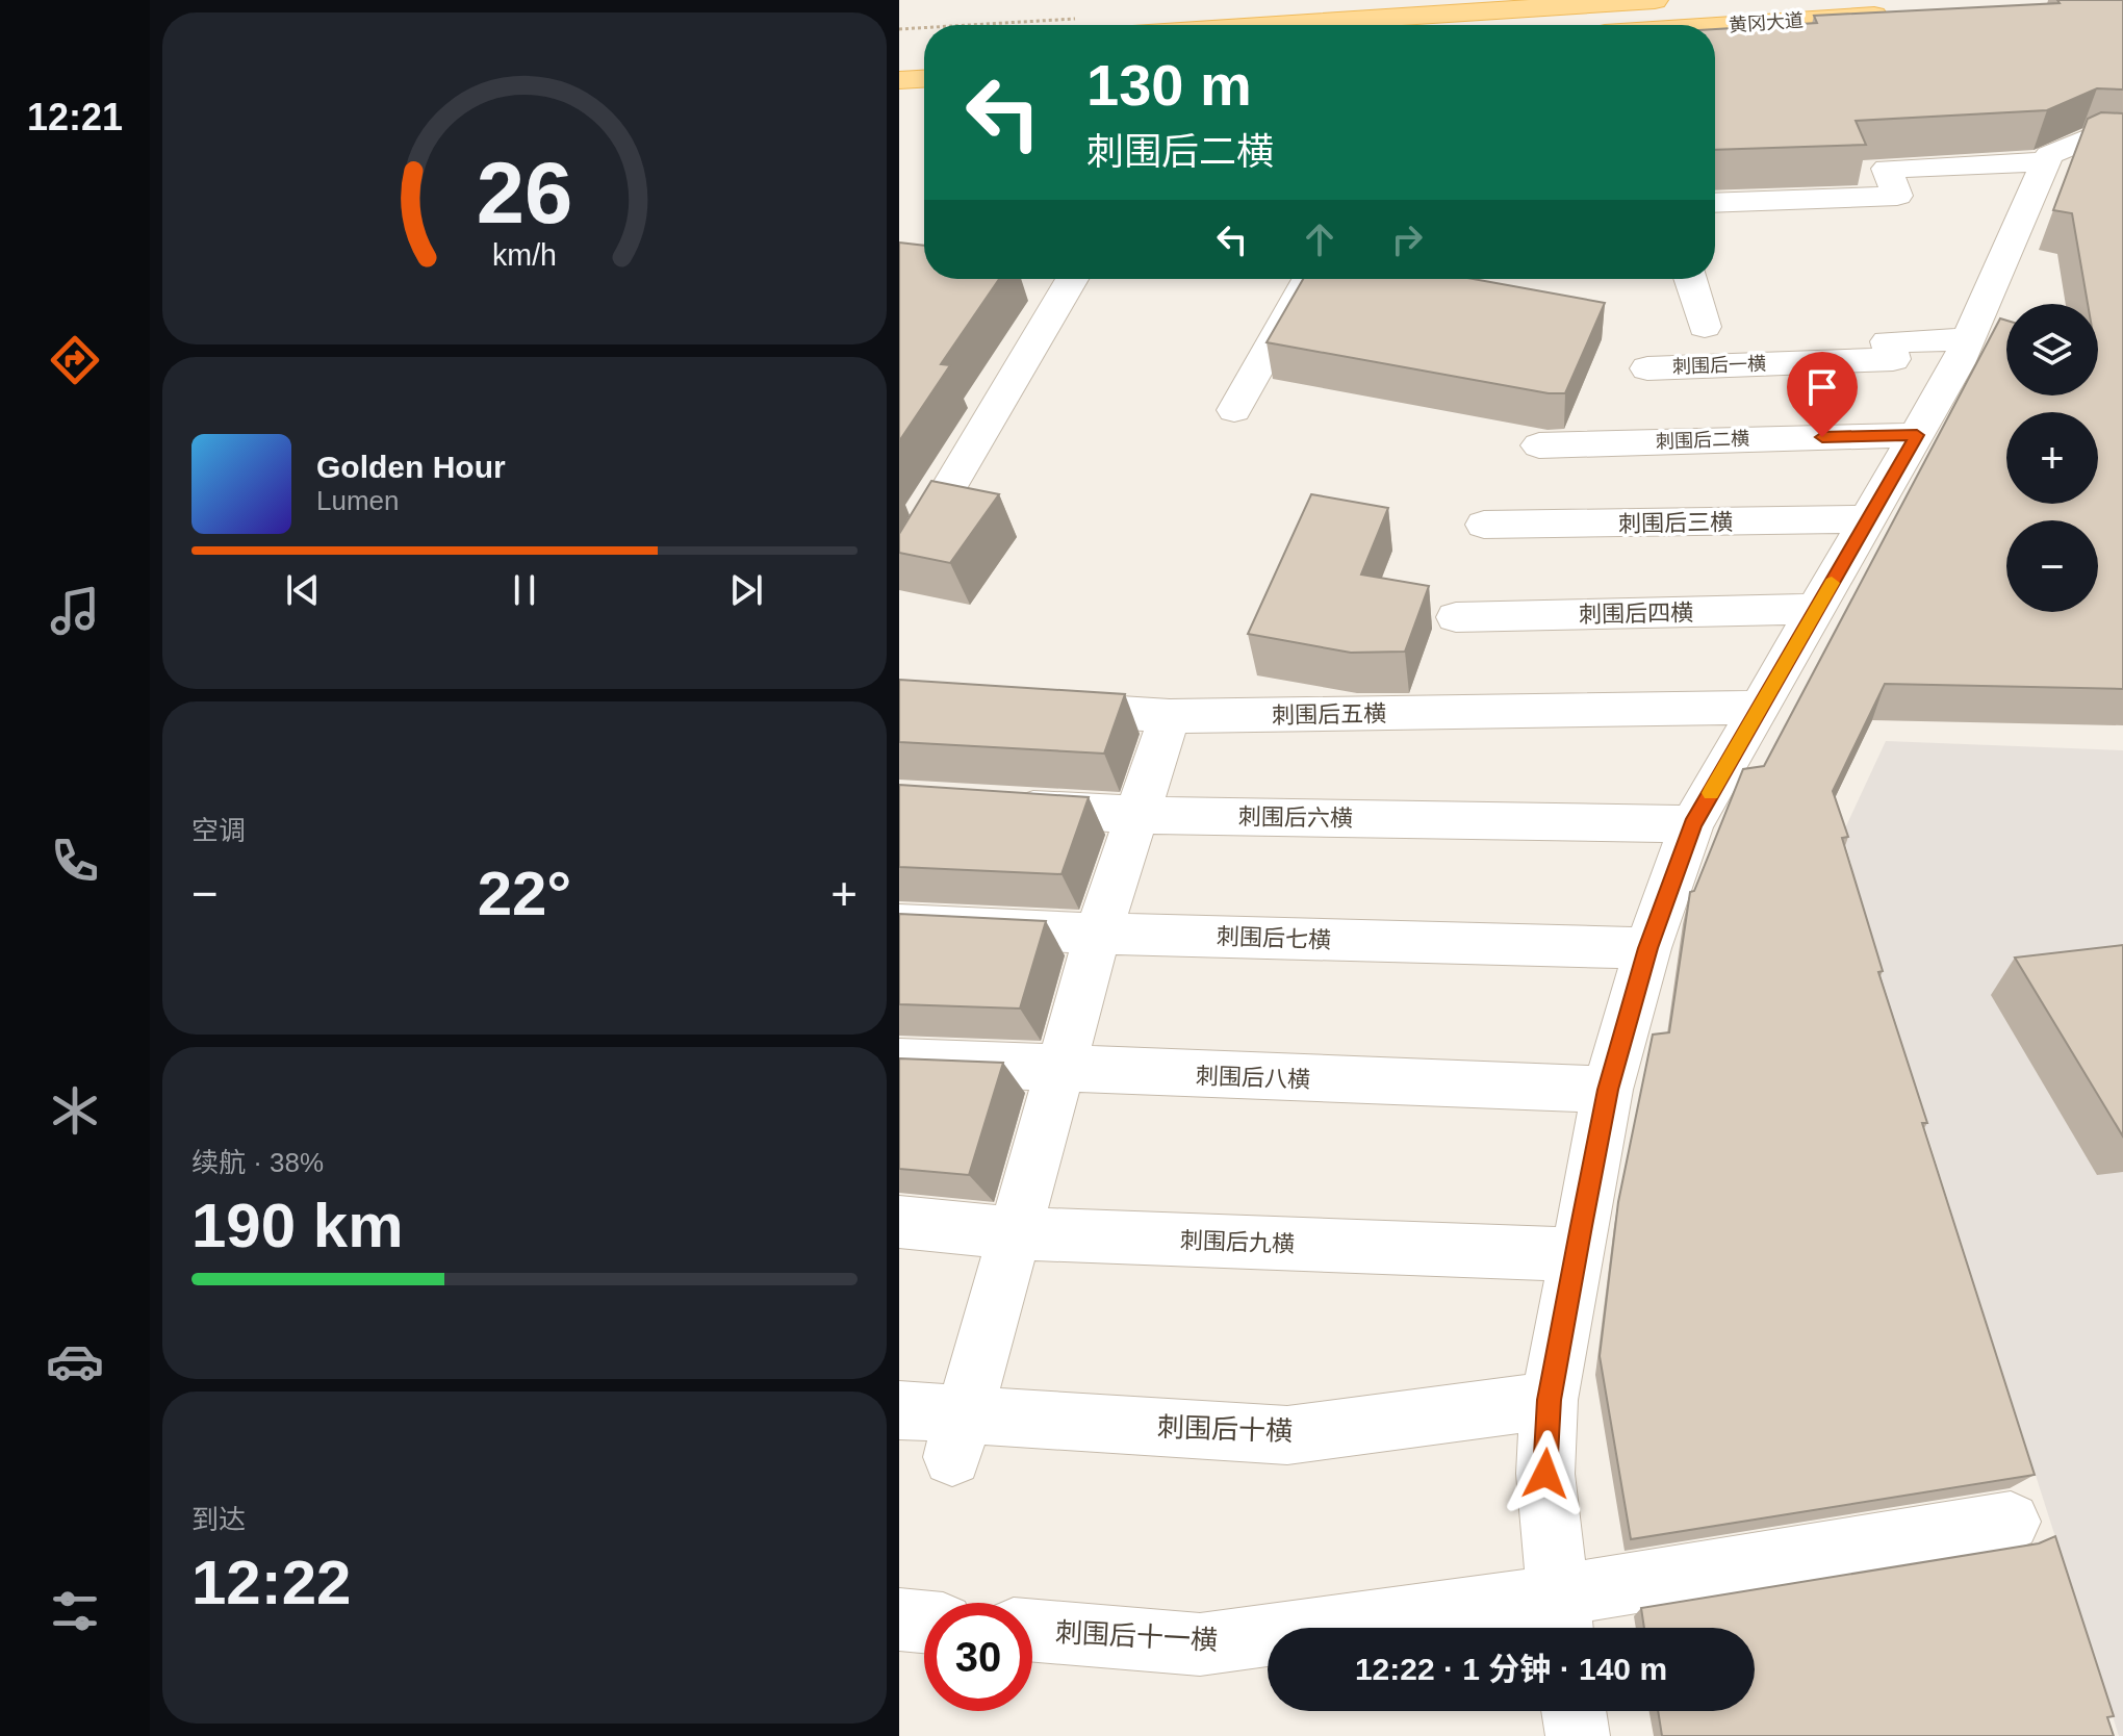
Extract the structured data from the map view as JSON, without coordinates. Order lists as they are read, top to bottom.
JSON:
{
  "streets": {
    "main road": ["黄冈大道"],
    "street": [
      "刺围后一横",
      "刺围后二横",
      "刺围后三横",
      "刺围后四横",
      "刺围后五横",
      "刺围后六横",
      "刺围后七横",
      "刺围后八横",
      "刺围后九横",
      "刺围后十横",
      "刺围后十一横"
    ]
  },
  "page": {
    "tabs": "12:21",
    "turn": ["130 m", "刺围后二横"],
    "map_buttons": ["+", "−"],
    "song": ["Golden Hour", "Lumen"],
    "tile": [
      "空调",
      ["续航 · 38%", "190 km"],
      ["到达", "12:22"]
    ],
    "heat": ["−", "22°", "+"],
    "limit": "30",
    "trip": "12:22 · 1 分钟 · 140 m",
    "gauge": ["26", "km/h"]
  }
}
